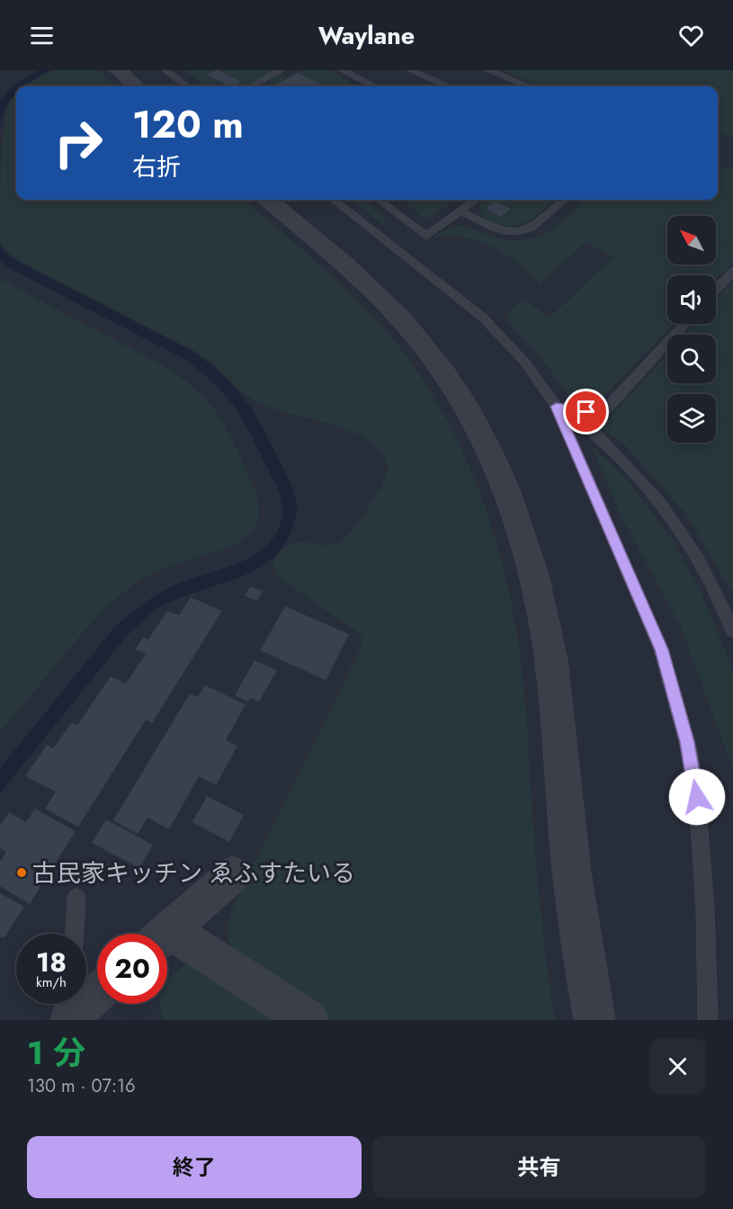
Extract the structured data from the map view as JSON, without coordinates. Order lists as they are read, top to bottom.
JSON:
{
  "places": ["古民家キッチン ゑふすたいる"],
  "north": "top left",
  "page": {
    "header": "Waylane",
    "turn": ["120 m", "右折"],
    "speed": "18 km/h",
    "limit": "20",
    "heading": ["1 分", "130 m · 07:16"],
    "buttons": ["終了", "共有"]
  }
}
